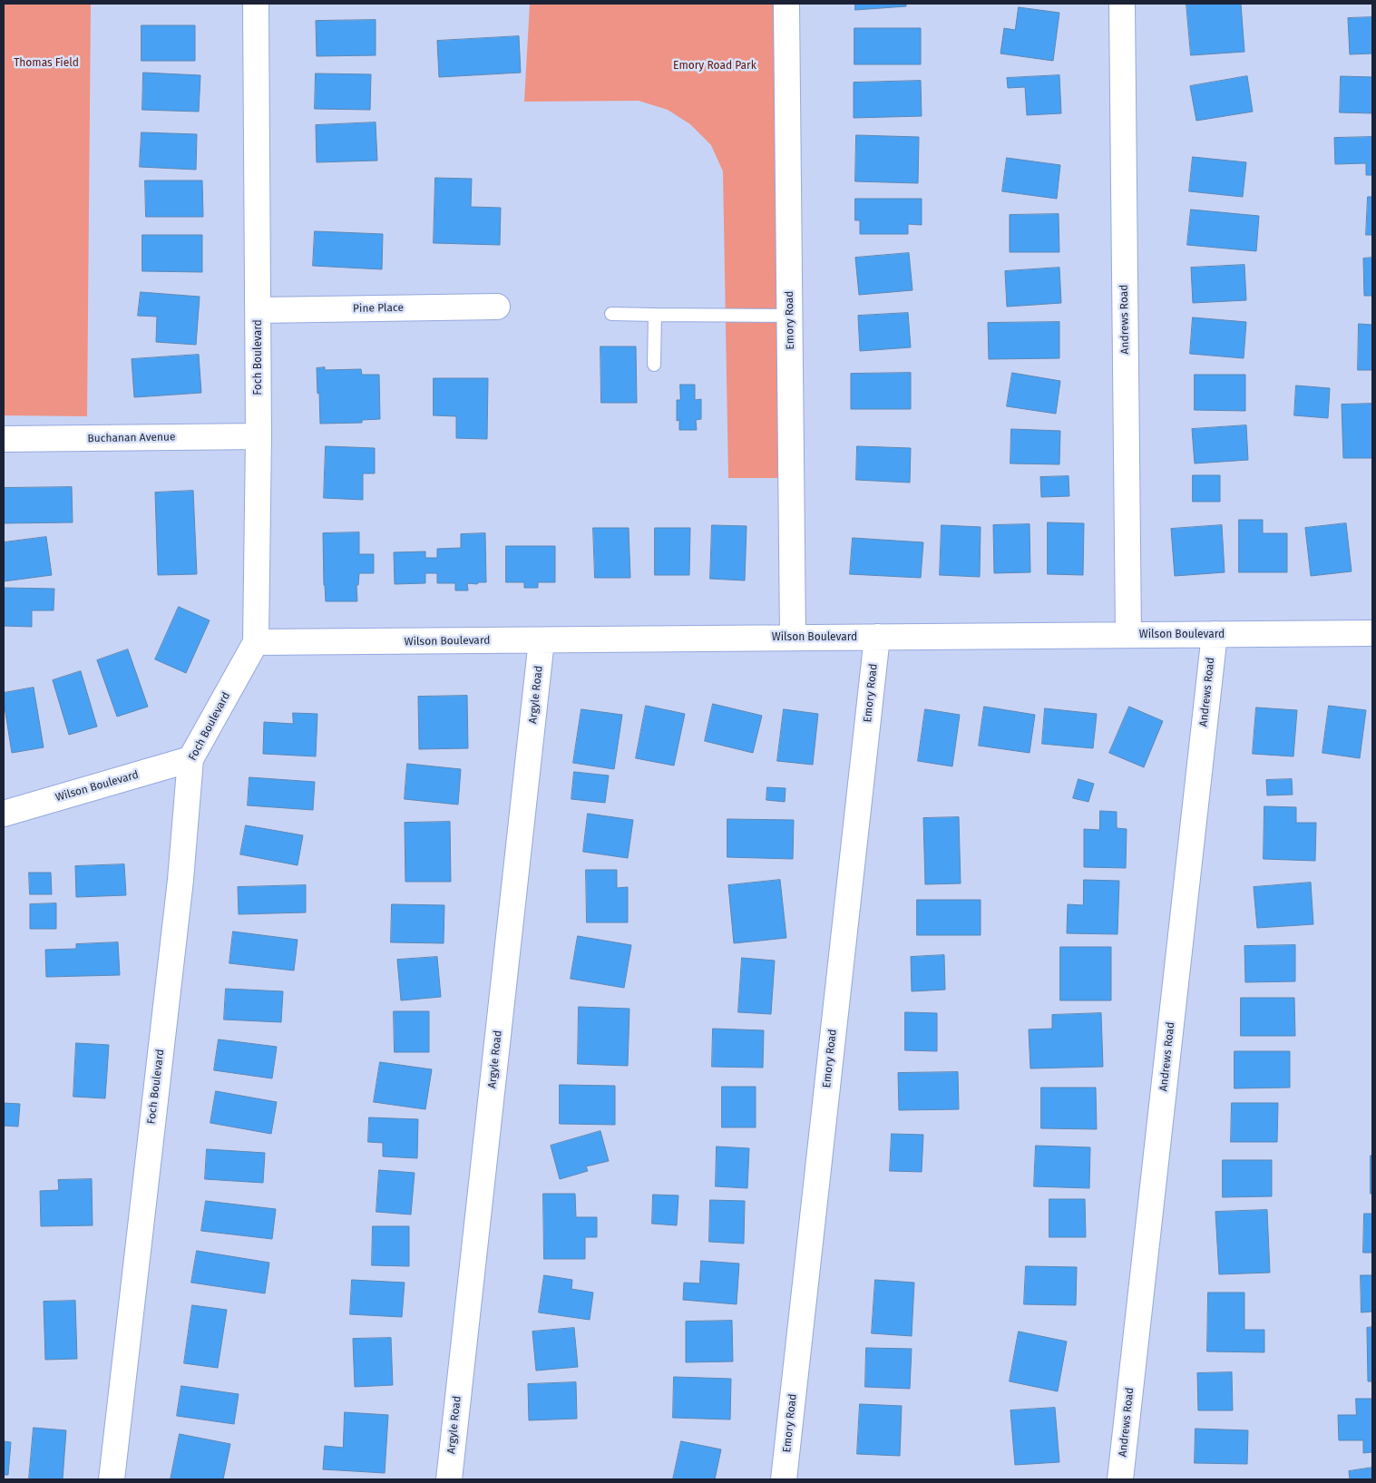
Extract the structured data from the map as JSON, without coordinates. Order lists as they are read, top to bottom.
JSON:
{
  "streets": {
    "street": [
      "Pine Place",
      "Andrews Road",
      "Emory Road",
      "Foch Boulevard",
      "Buchanan Avenue",
      "Wilson Boulevard",
      "Argyle Road"
    ]
  },
  "crossings": [
    ["Pine Place", "Foch Boulevard"],
    ["Andrews Road", "Wilson Boulevard"],
    ["Emory Road", "Wilson Boulevard"],
    ["Foch Boulevard", "Buchanan Avenue"],
    ["Foch Boulevard", "Wilson Boulevard"],
    ["Wilson Boulevard", "Argyle Road"]
  ],
  "parks": ["Thomas Field", "Emory Road Park"]
}
